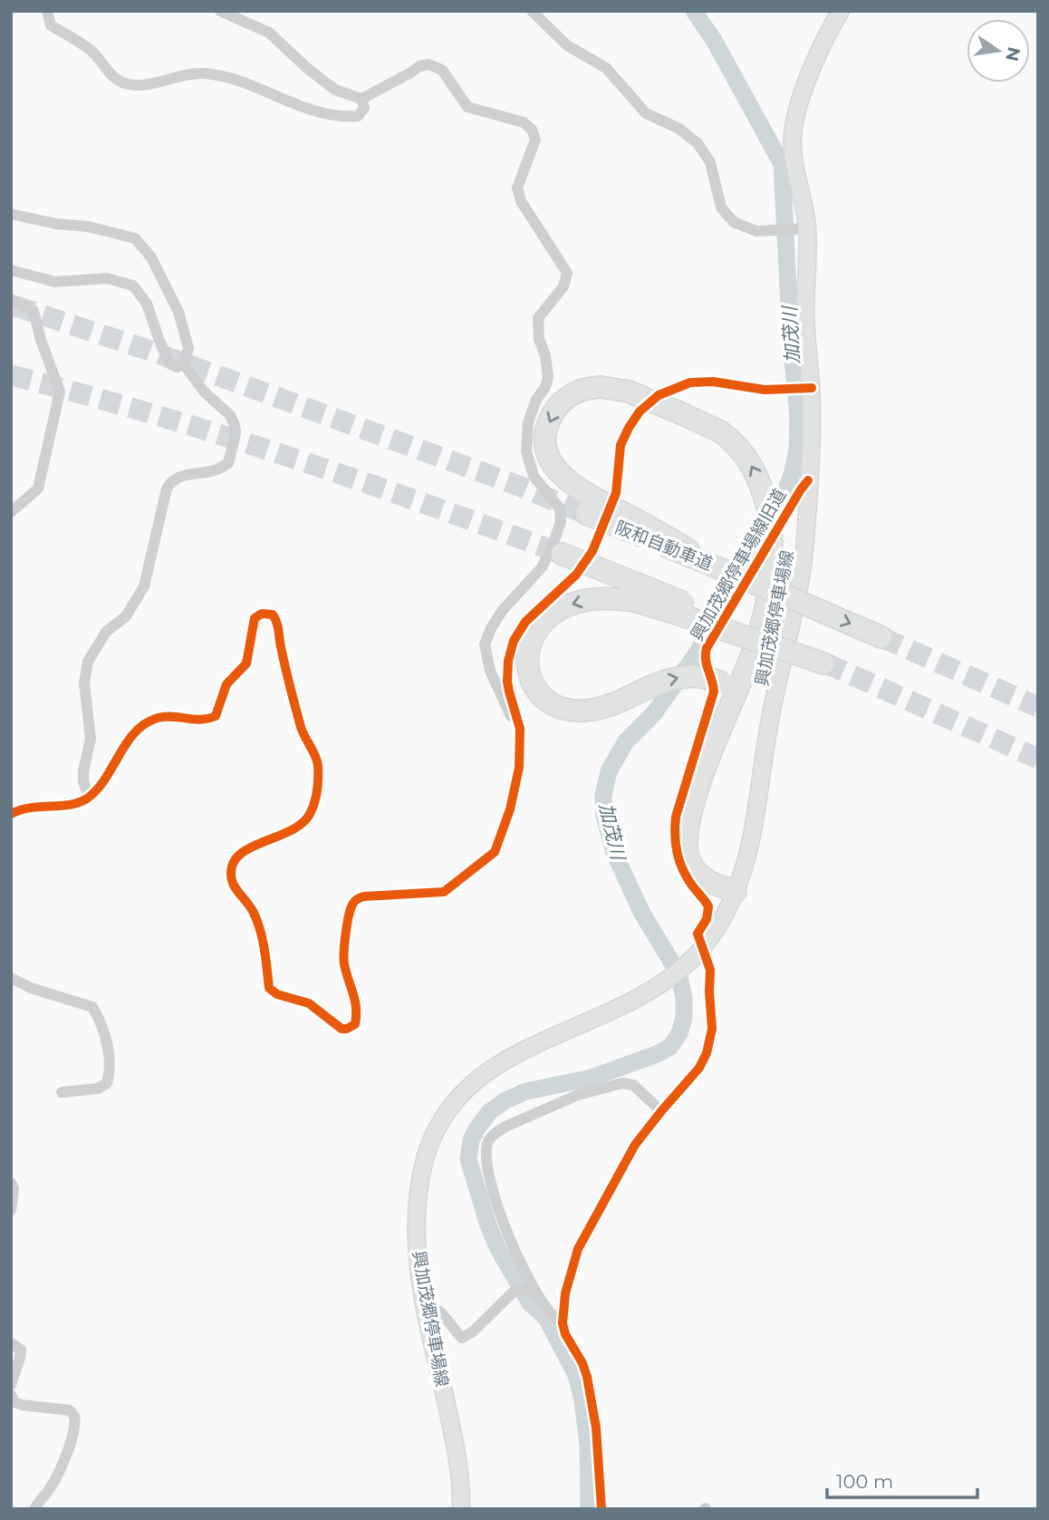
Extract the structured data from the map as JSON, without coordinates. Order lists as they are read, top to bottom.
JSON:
{
  "streets": {
    "highway": ["阪和自動車道"],
    "main road": ["興加茂郷停車場線"],
    "street": ["興加茂郷停車場線旧道"]
  },
  "crossings": [
    ["興加茂郷停車場線旧道", "興加茂郷停車場線"]
  ],
  "water": ["加茂川"],
  "scale_bar": "100 m",
  "north": "right"
}
